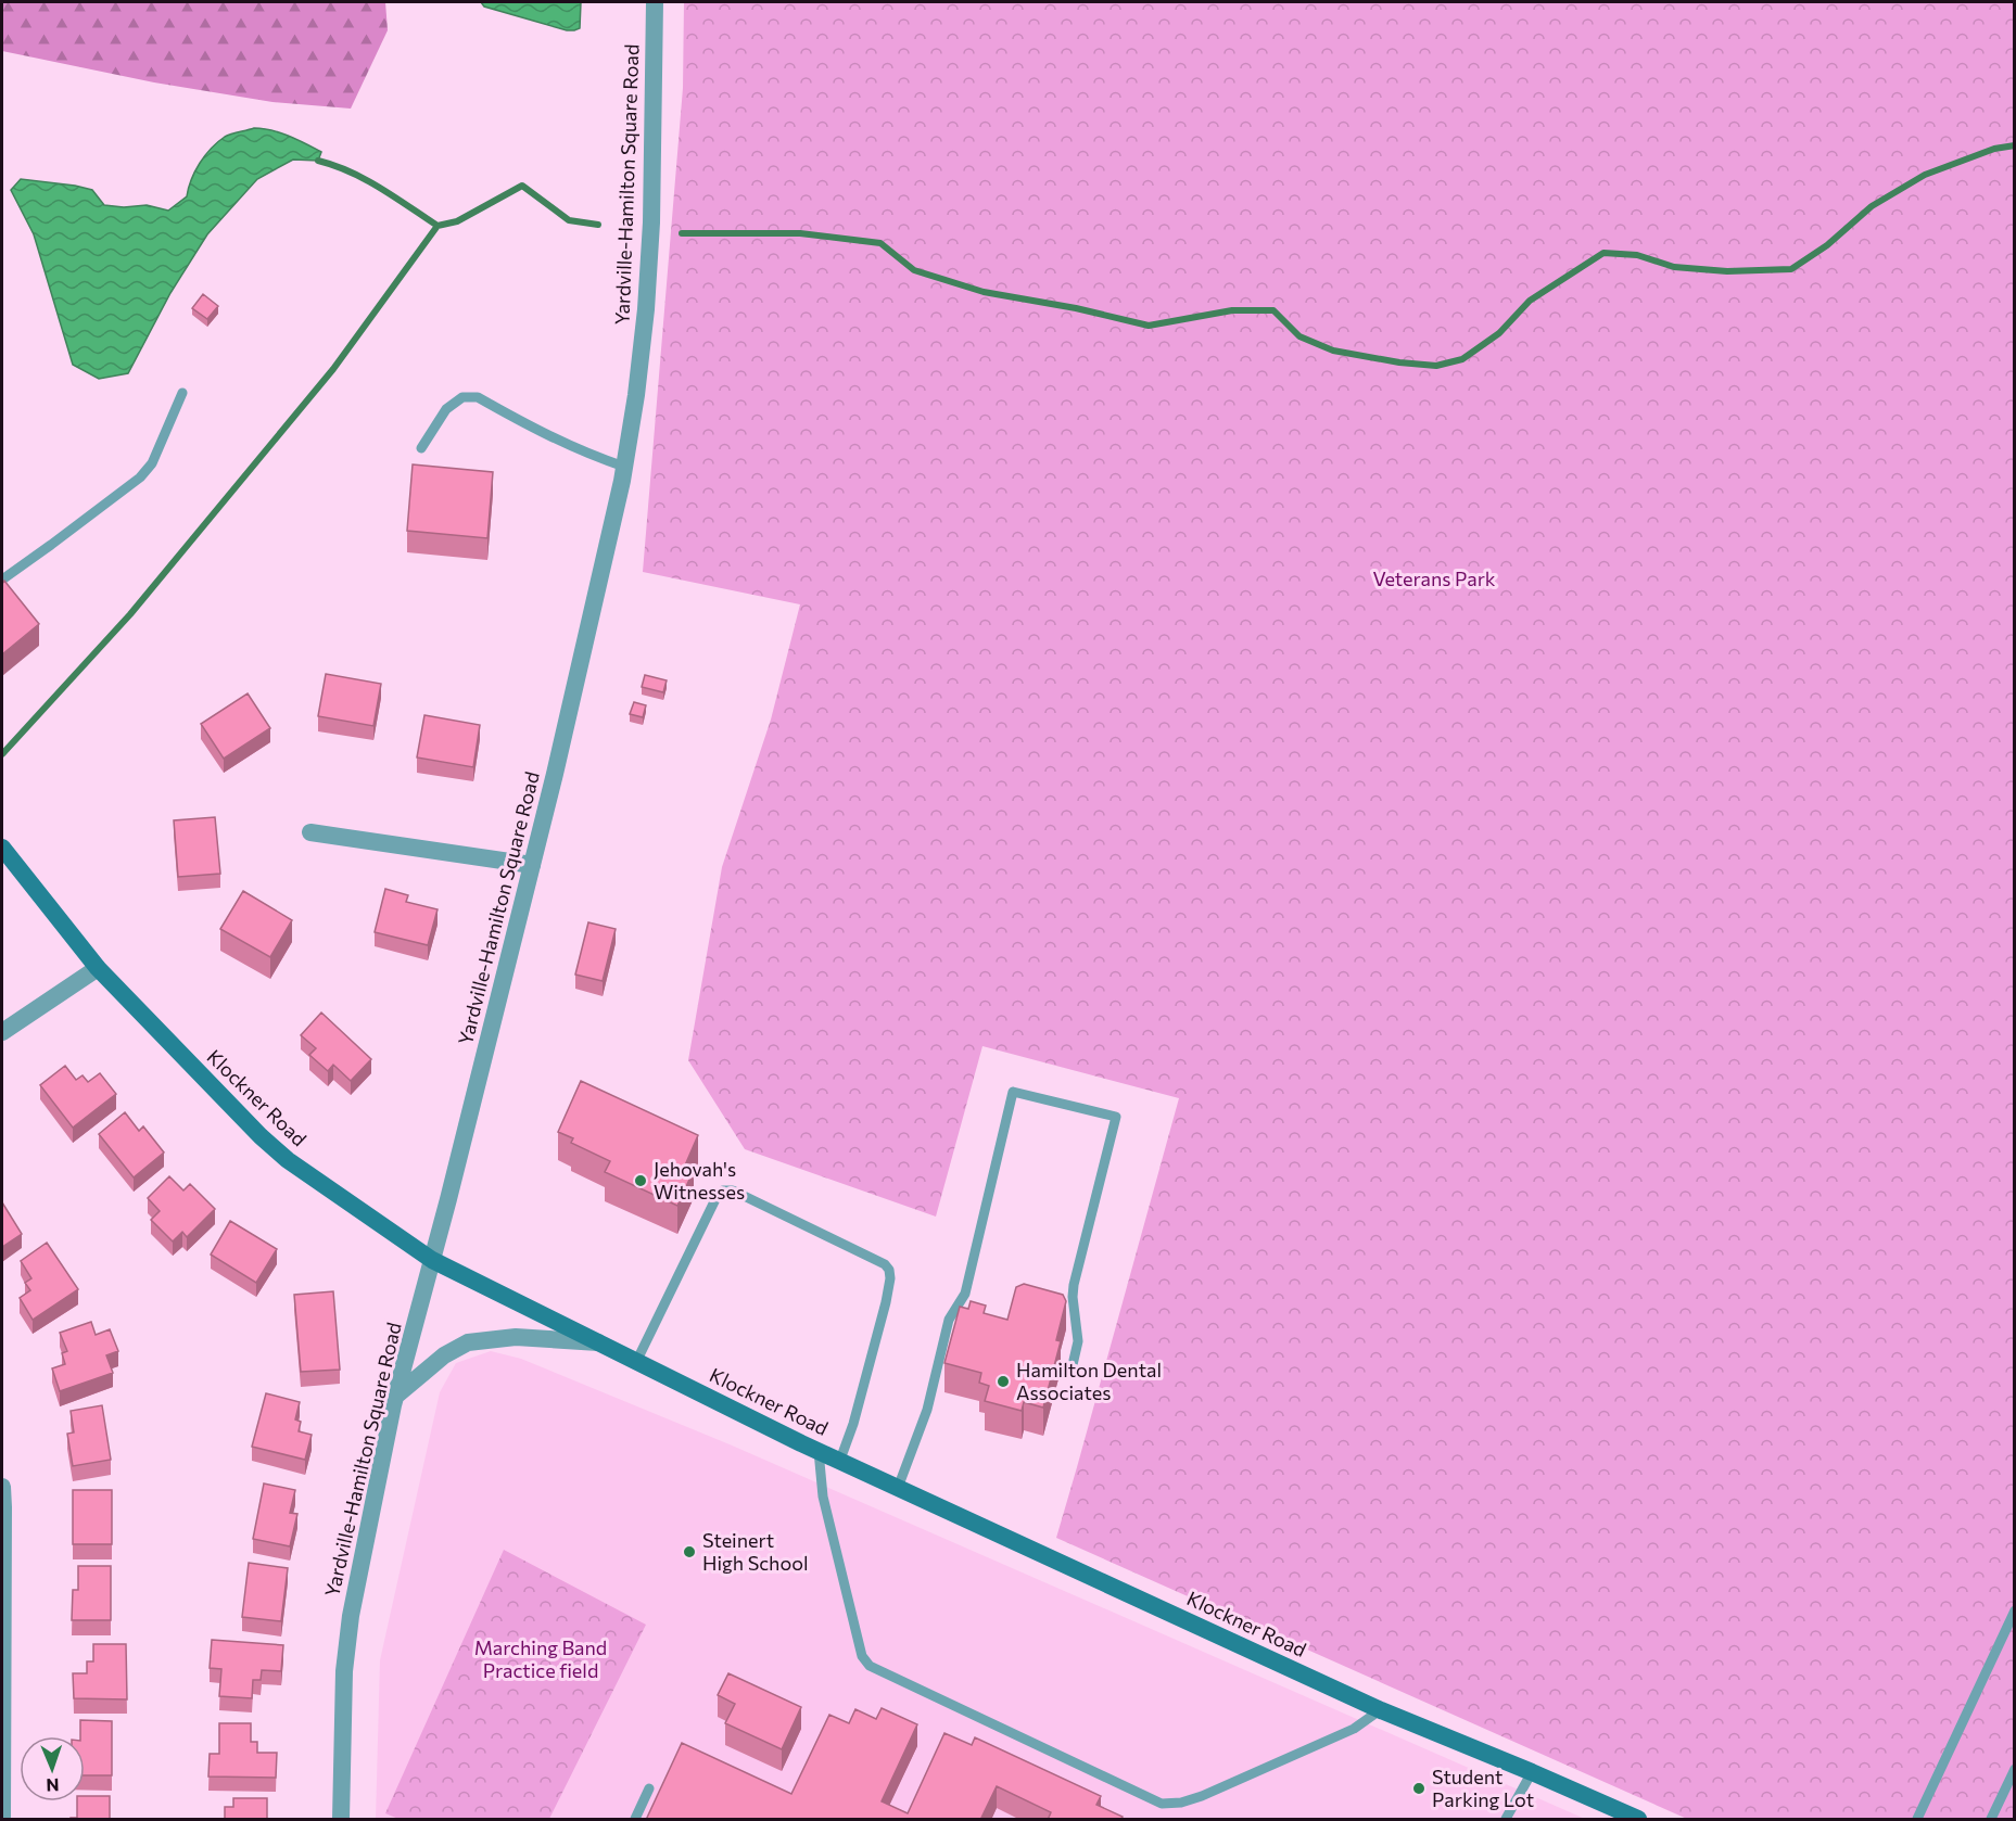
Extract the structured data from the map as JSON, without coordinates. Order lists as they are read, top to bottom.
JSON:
{
  "streets": {
    "main road": ["Klockner Road"],
    "street": ["Yardville-Hamilton Square Road"]
  },
  "crossings": [
    ["Yardville-Hamilton Square Road", "Klockner Road"]
  ],
  "parks": ["Veterans Park", "Marching Band Practice field"],
  "places": [
    "Jehovah's Witnesses",
    "Hamilton Dental Associates",
    "Steinert High School",
    "Student Parking Lot"
  ],
  "north": "bottom"
}
